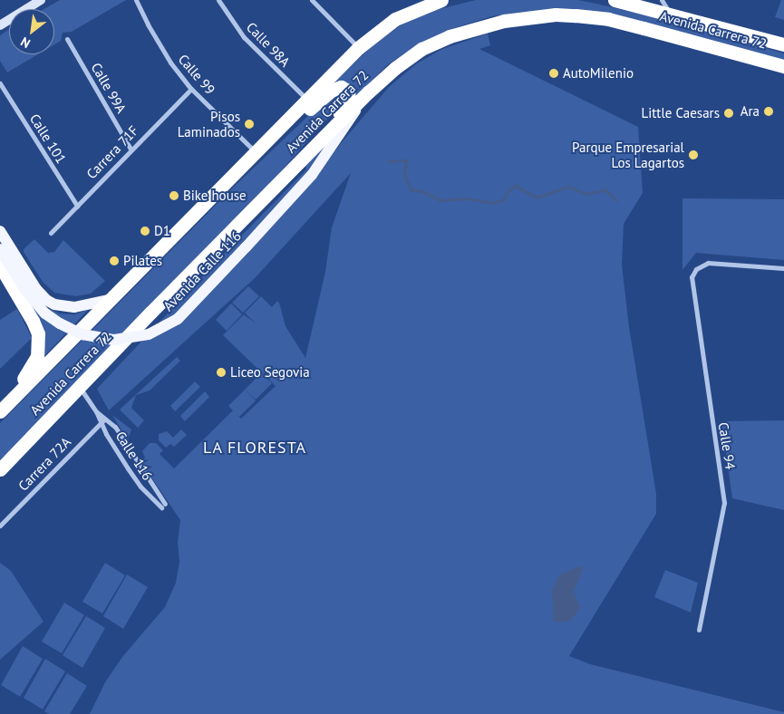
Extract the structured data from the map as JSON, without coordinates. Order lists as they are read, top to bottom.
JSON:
{
  "streets": {
    "highway": ["Avenida Carrera 72"],
    "main road": ["Avenida Calle 116"],
    "street": [
      "Calle 98A",
      "Calle 99",
      "Calle 99A",
      "Calle 101",
      "Carrera 71F",
      "Calle 94",
      "Calle 116",
      "Carrera 72A"
    ]
  },
  "crossings": [
    ["Avenida Carrera 72", "Calle 98A"],
    ["Avenida Carrera 72", "Calle 99"],
    ["Avenida Carrera 72", "Avenida Calle 116"],
    ["Avenida Carrera 72", "Calle 116"],
    ["Calle 99", "Carrera 71F"],
    ["Calle 99A", "Carrera 71F"],
    ["Calle 101", "Carrera 71F"],
    ["Calle 116", "Carrera 72A"]
  ],
  "districts": ["LA FLORESTA"],
  "places": [
    "AutoMilenio",
    "Ara",
    "Little Caesars",
    "Pisos Laminados",
    "Parque Empresarial Los Lagartos",
    "Bike house",
    "D1",
    "Pilates",
    "Liceo Segovia"
  ],
  "north": "bottom left"
}
